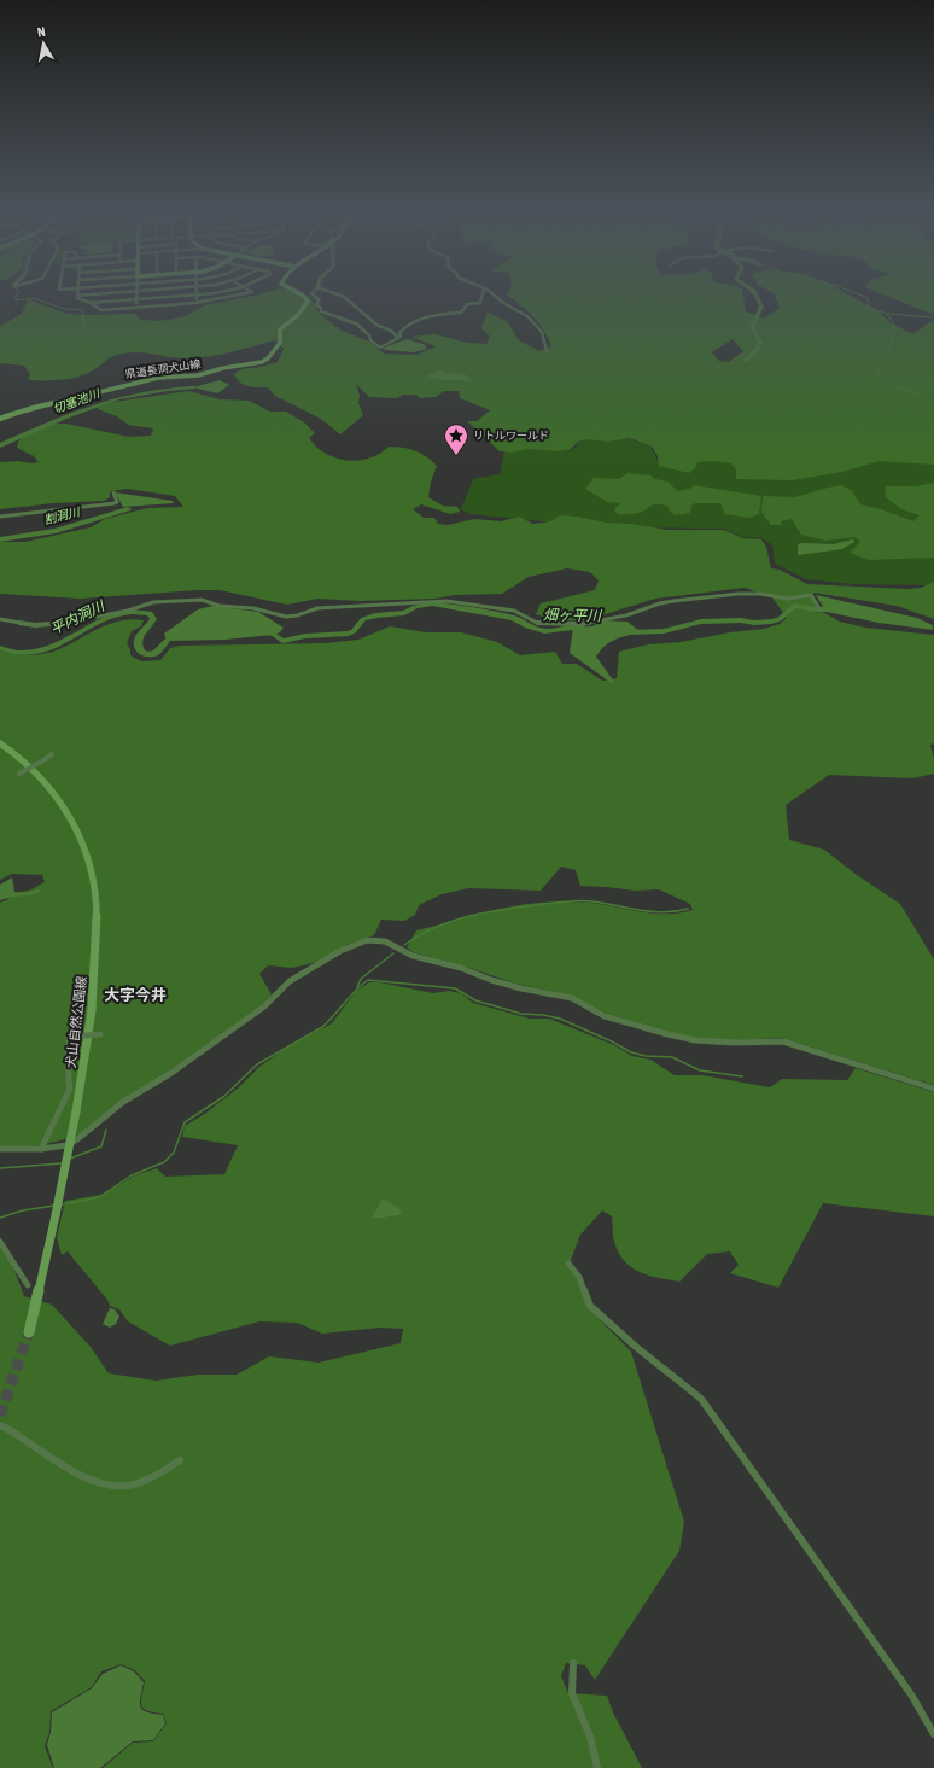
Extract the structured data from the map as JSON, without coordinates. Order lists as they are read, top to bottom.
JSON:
{
  "streets": {
    "main road": ["県道長洞犬山線", "犬山自然公園線"]
  },
  "districts": ["大字今井"],
  "water": [
    "切塞池川",
    "割洞川",
    "畑ヶ平川",
    "平内洞川"
  ],
  "places": {
    "place": ["リトルワールド"]
  },
  "north": "top"
}
